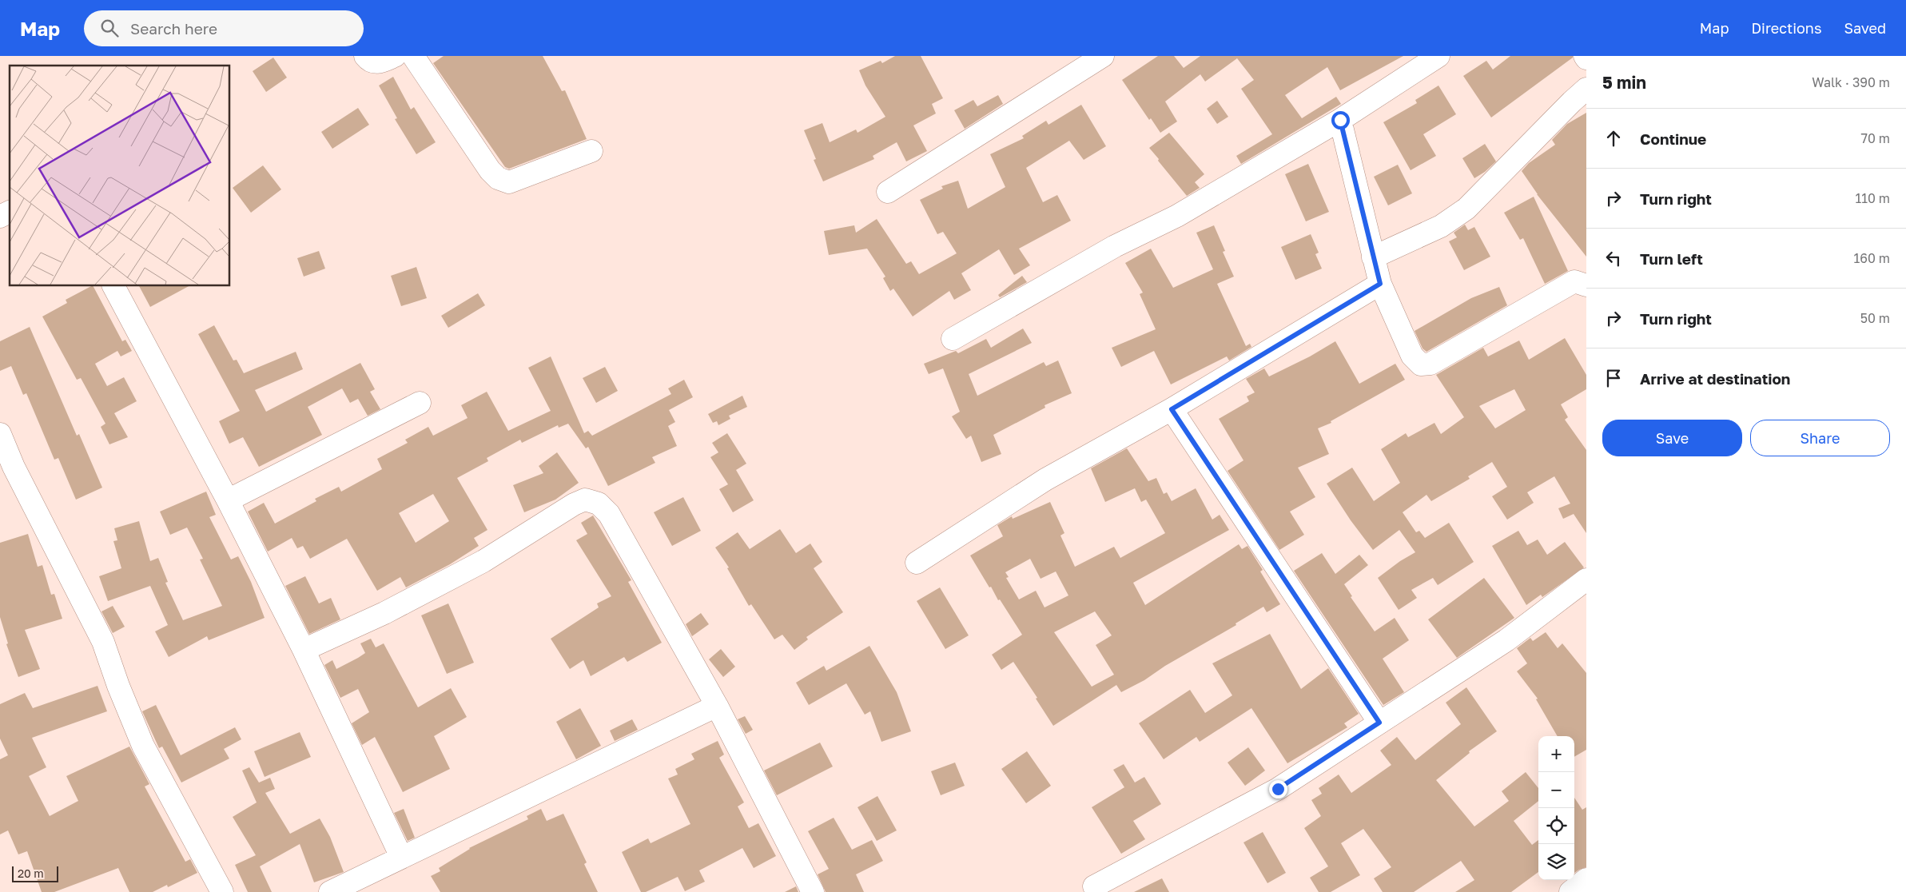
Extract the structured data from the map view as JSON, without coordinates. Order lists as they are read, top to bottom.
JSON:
{
  "scale_bar": "20 m",
  "page": {
    "header": "Map",
    "search": "Search here",
    "nav": ["Map", "Directions", "Saved"],
    "heading": ["5 min", "Walk · 390 m"],
    "list": [
      ["Continue", "70 m"],
      ["Turn right", "110 m"],
      ["Turn left", "160 m"],
      ["Turn right", "50 m"],
      "Arrive at destination"
    ],
    "buttons": ["Save", "Share"],
    "map_buttons": ["+", "−"],
    "scale": "20 m"
  }
}
